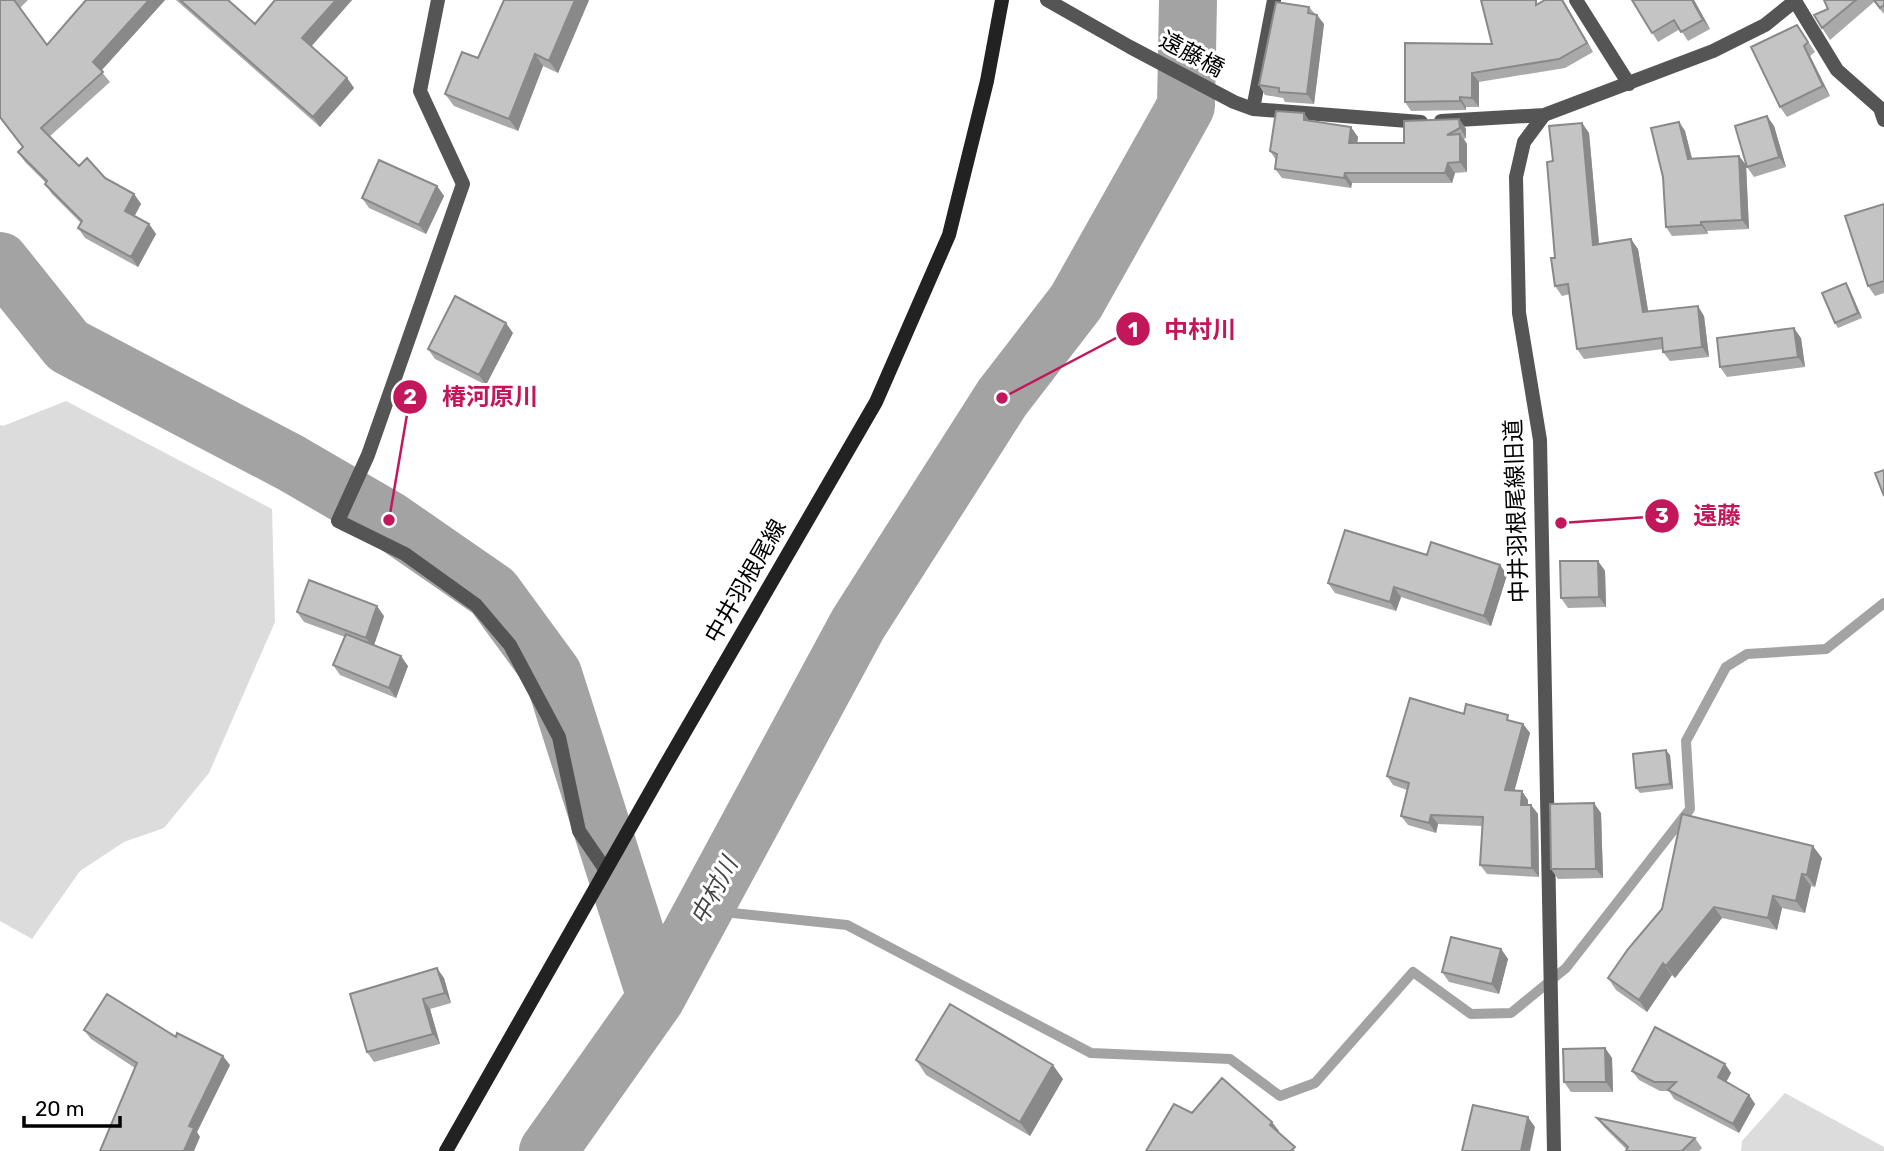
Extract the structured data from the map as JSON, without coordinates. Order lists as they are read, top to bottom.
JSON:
{
  "streets": {
    "main road": ["中井羽根尾線"],
    "street": ["遠藤橋", "中井羽根尾線旧道"]
  },
  "crossings": [
    ["遠藤橋", "中井羽根尾線旧道"]
  ],
  "water": ["中村川"],
  "places": ["中村川", "椿河原川", "遠藤"],
  "scale_bar": "20 m"
}
